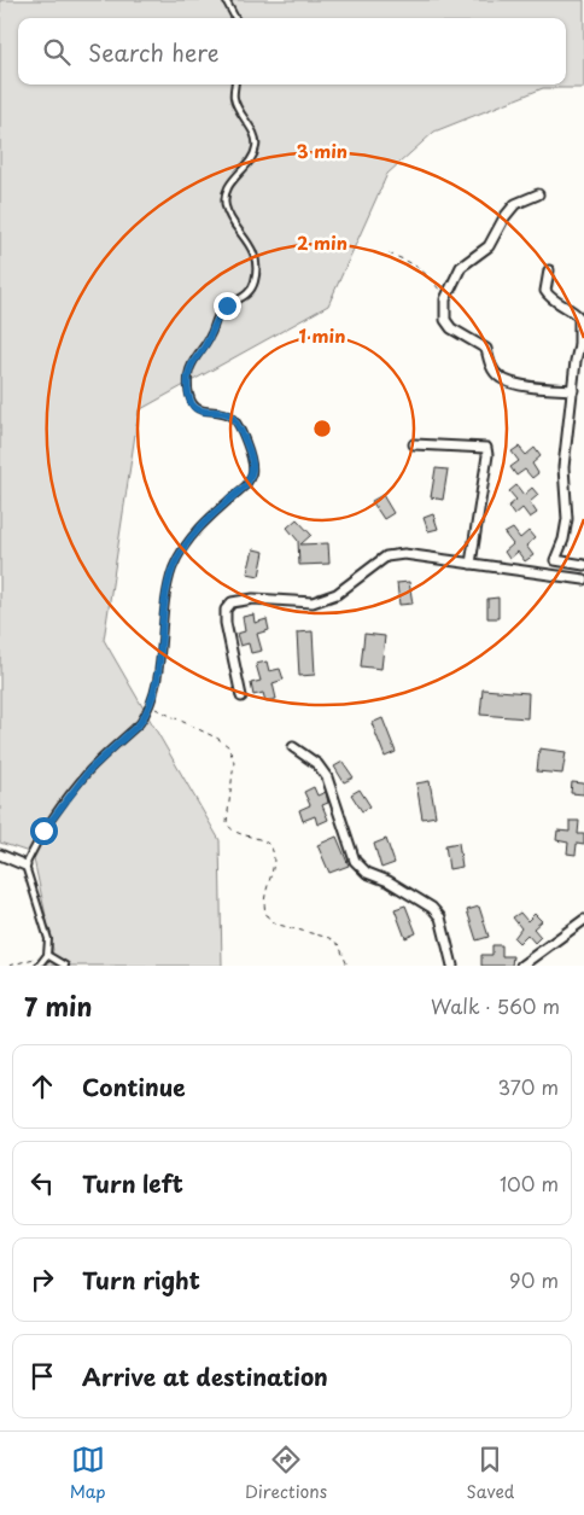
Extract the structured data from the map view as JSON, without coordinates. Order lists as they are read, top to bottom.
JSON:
{
  "page": {
    "search": "Search here",
    "heading": ["7 min", "Walk · 560 m"],
    "list": [
      ["Continue", "370 m"],
      ["Turn left", "100 m"],
      ["Turn right", "90 m"],
      "Arrive at destination"
    ],
    "nav": ["Map", "Directions", "Saved"]
  },
  "rings": ["3 min", "2 min", "1 min"]
}
